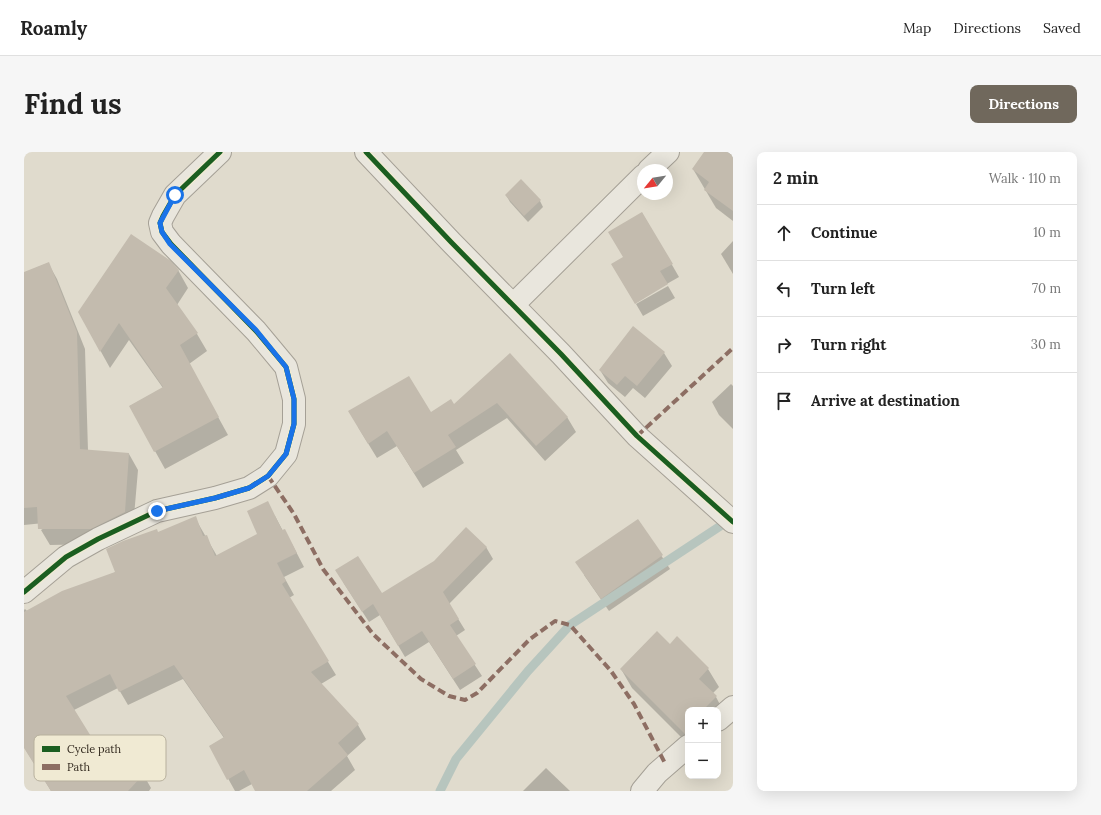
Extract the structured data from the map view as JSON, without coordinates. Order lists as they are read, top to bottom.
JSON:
{
  "legend": ["Cycle path", "Path"],
  "north": "bottom left",
  "page": {
    "header": "Roamly",
    "nav": ["Map", "Directions", "Saved"],
    "buttons": "Directions",
    "title": "Find us",
    "heading": ["2 min", "Walk · 110 m"],
    "list": [
      ["Continue", "10 m"],
      ["Turn left", "70 m"],
      ["Turn right", "30 m"],
      "Arrive at destination"
    ],
    "map_buttons": ["+", "−"]
  }
}
